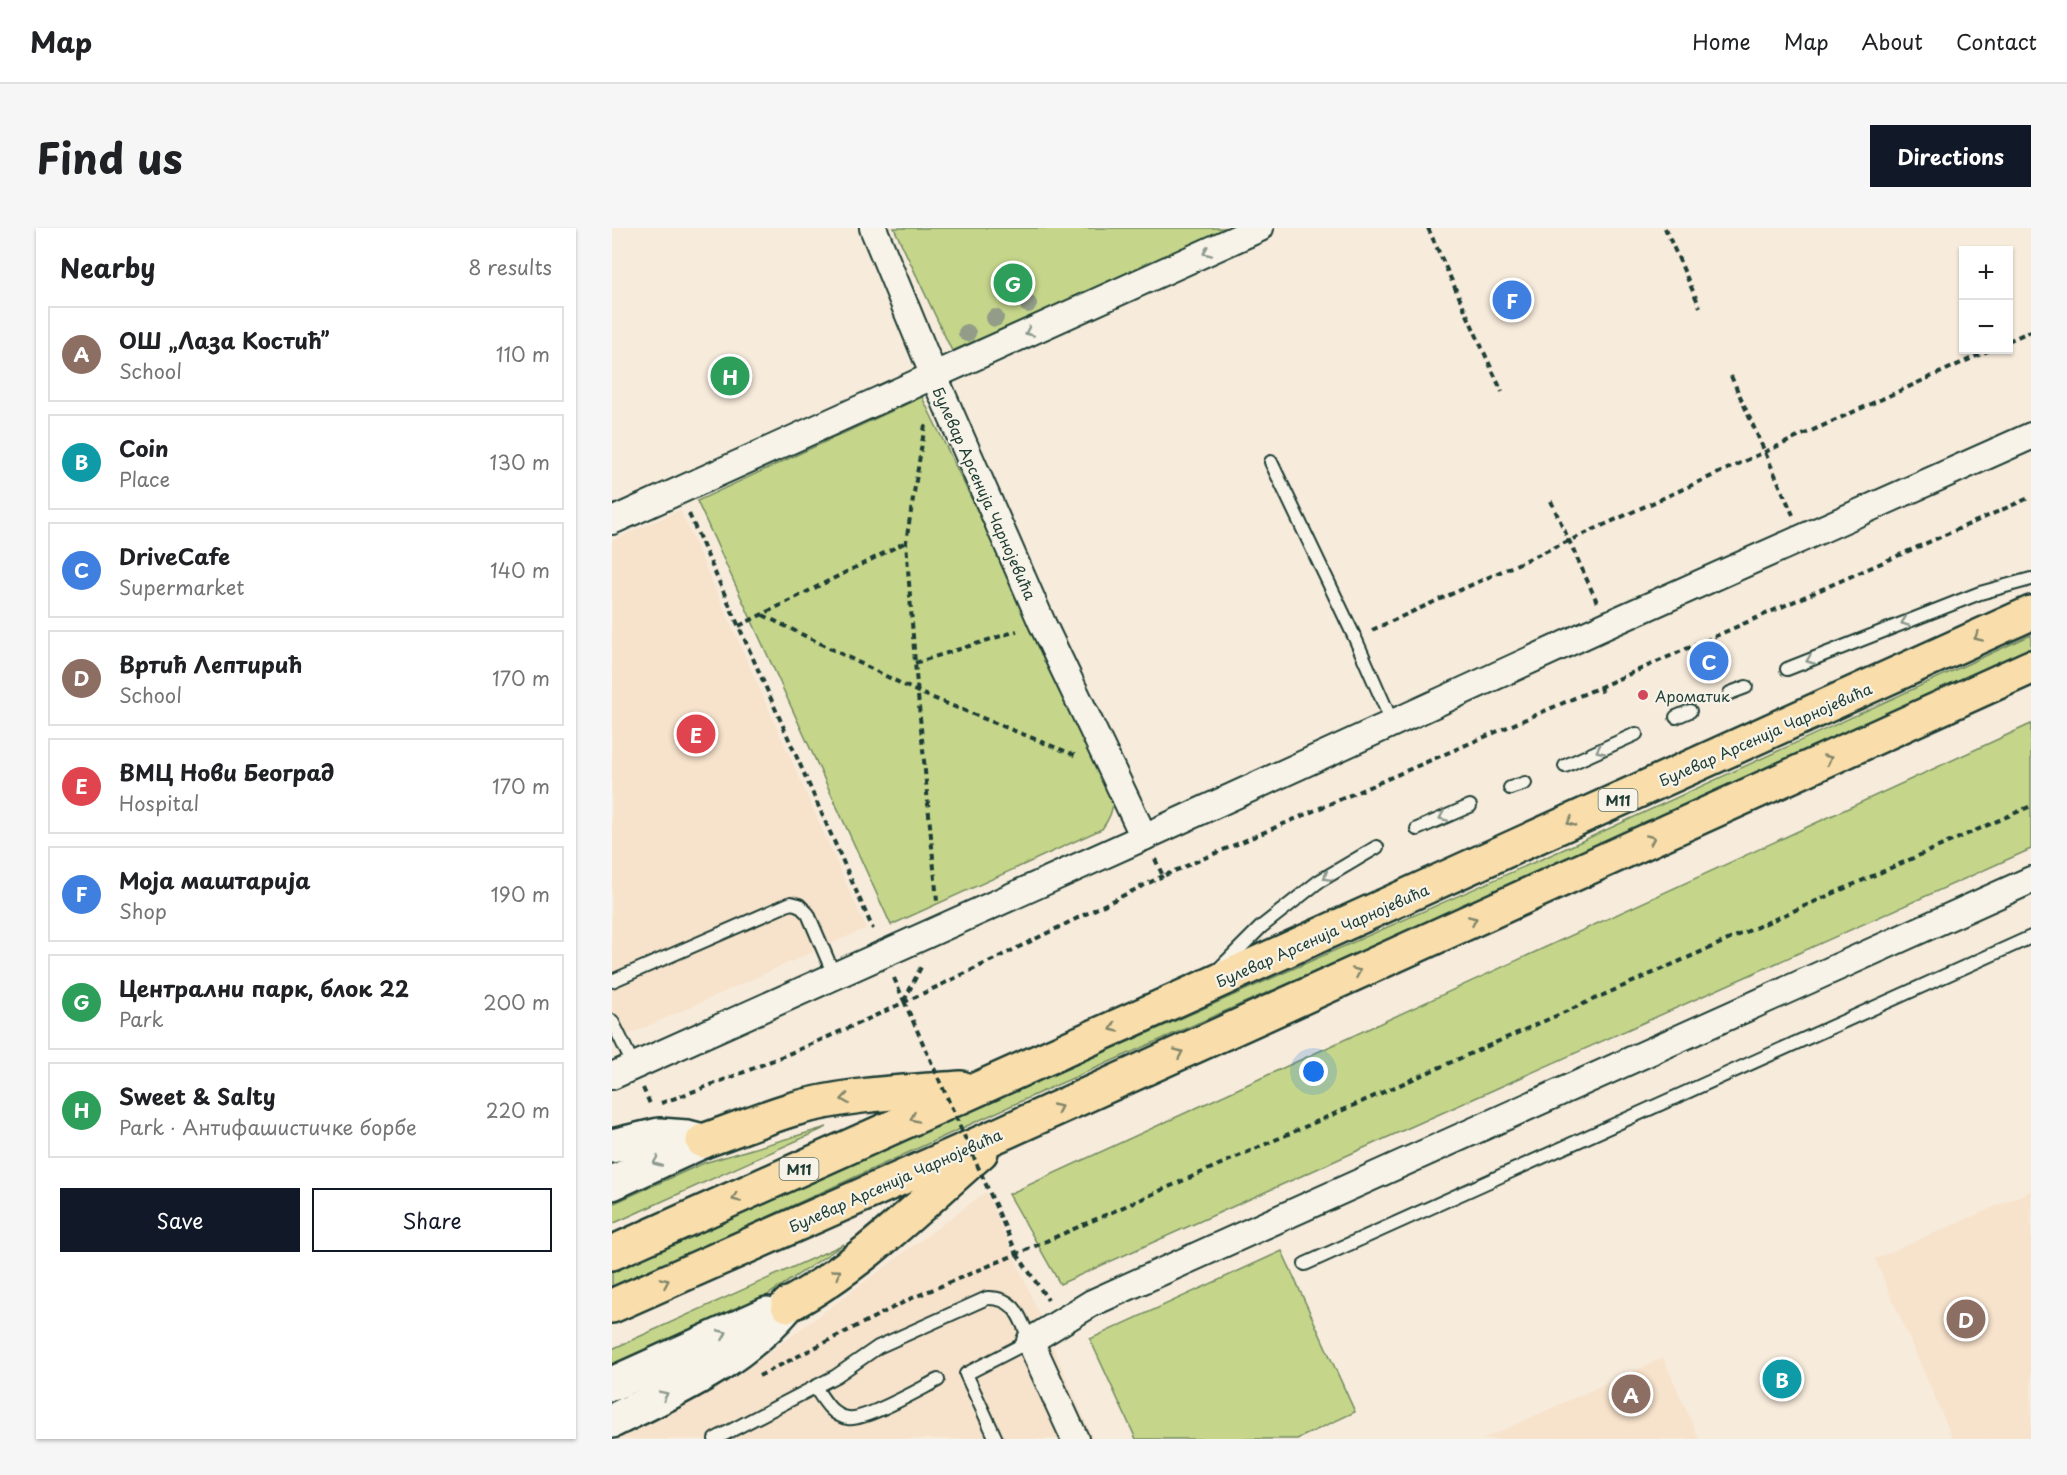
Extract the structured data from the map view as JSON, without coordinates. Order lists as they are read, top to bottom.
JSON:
{
  "streets": {
    "highway": ["Булевар Арсенија Чарнојевића", "M11"]
  },
  "places": ["Ароматик"],
  "page": {
    "header": "Map",
    "nav": [
      "Home",
      "Map",
      "About",
      "Contact"
    ],
    "title": "Find us",
    "buttons": [
      "Directions",
      ["Save", "Share"]
    ],
    "heading": ["Nearby", "8 results"],
    "map_buttons": ["+", "−"],
    "pins": [
      "G",
      "F",
      "H",
      "C",
      "E",
      "D",
      "B",
      "A"
    ],
    "list": [
      {
        "mark": "A",
        "name": "ОШ „Лаза Костић”",
        "note": "School",
        "value": "110 m"
      },
      {
        "mark": "B",
        "name": "Coin",
        "note": "Place",
        "value": "130 m"
      },
      {
        "mark": "C",
        "name": "DriveCafe",
        "note": "Supermarket",
        "value": "140 m"
      },
      {
        "mark": "D",
        "name": "Вртић Лептирић",
        "note": "School",
        "value": "170 m"
      },
      {
        "mark": "E",
        "name": "ВМЦ Нови Београд",
        "note": "Hospital",
        "value": "170 m"
      },
      {
        "mark": "F",
        "name": "Моја маштарија",
        "note": "Shop",
        "value": "190 m"
      },
      {
        "mark": "G",
        "name": "Централни парк, блок 22",
        "note": "Park",
        "value": "200 m"
      },
      {
        "mark": "H",
        "name": "Sweet & Salty",
        "note": "Park · Антифашистичке борбе",
        "value": "220 m"
      }
    ]
  }
}
